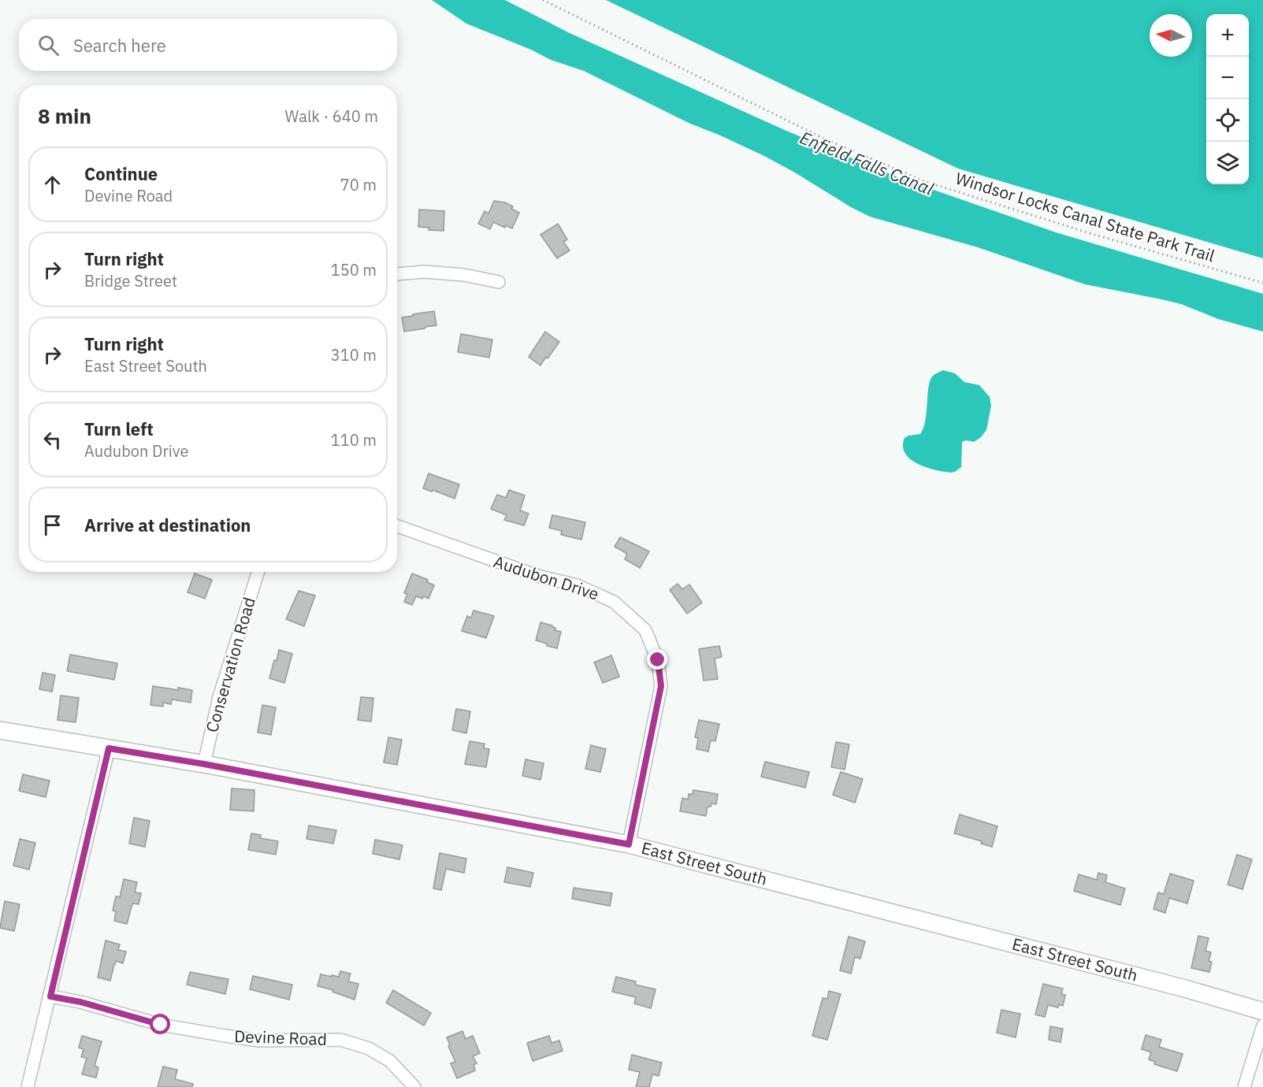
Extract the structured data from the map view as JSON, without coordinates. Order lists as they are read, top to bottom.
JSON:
{
  "streets": {
    "main road": ["East Street South"],
    "street": ["Audubon Drive", "Conservation Road", "Devine Road"],
    "path": ["Windsor Locks Canal State Park Trail"]
  },
  "crossings": [
    ["Audubon Drive", "East Street South"],
    ["Conservation Road", "East Street South"]
  ],
  "water": ["Enfield Falls Canal"],
  "north": "left",
  "page": {
    "map_buttons": ["+", "−"],
    "search": "Search here",
    "heading": ["8 min", "Walk · 640 m"],
    "list": [
      ["Continue", "Devine Road", "70 m"],
      ["Turn right", "Bridge Street", "150 m"],
      ["Turn right", "East Street South", "310 m"],
      ["Turn left", "Audubon Drive", "110 m"],
      "Arrive at destination"
    ]
  }
}
